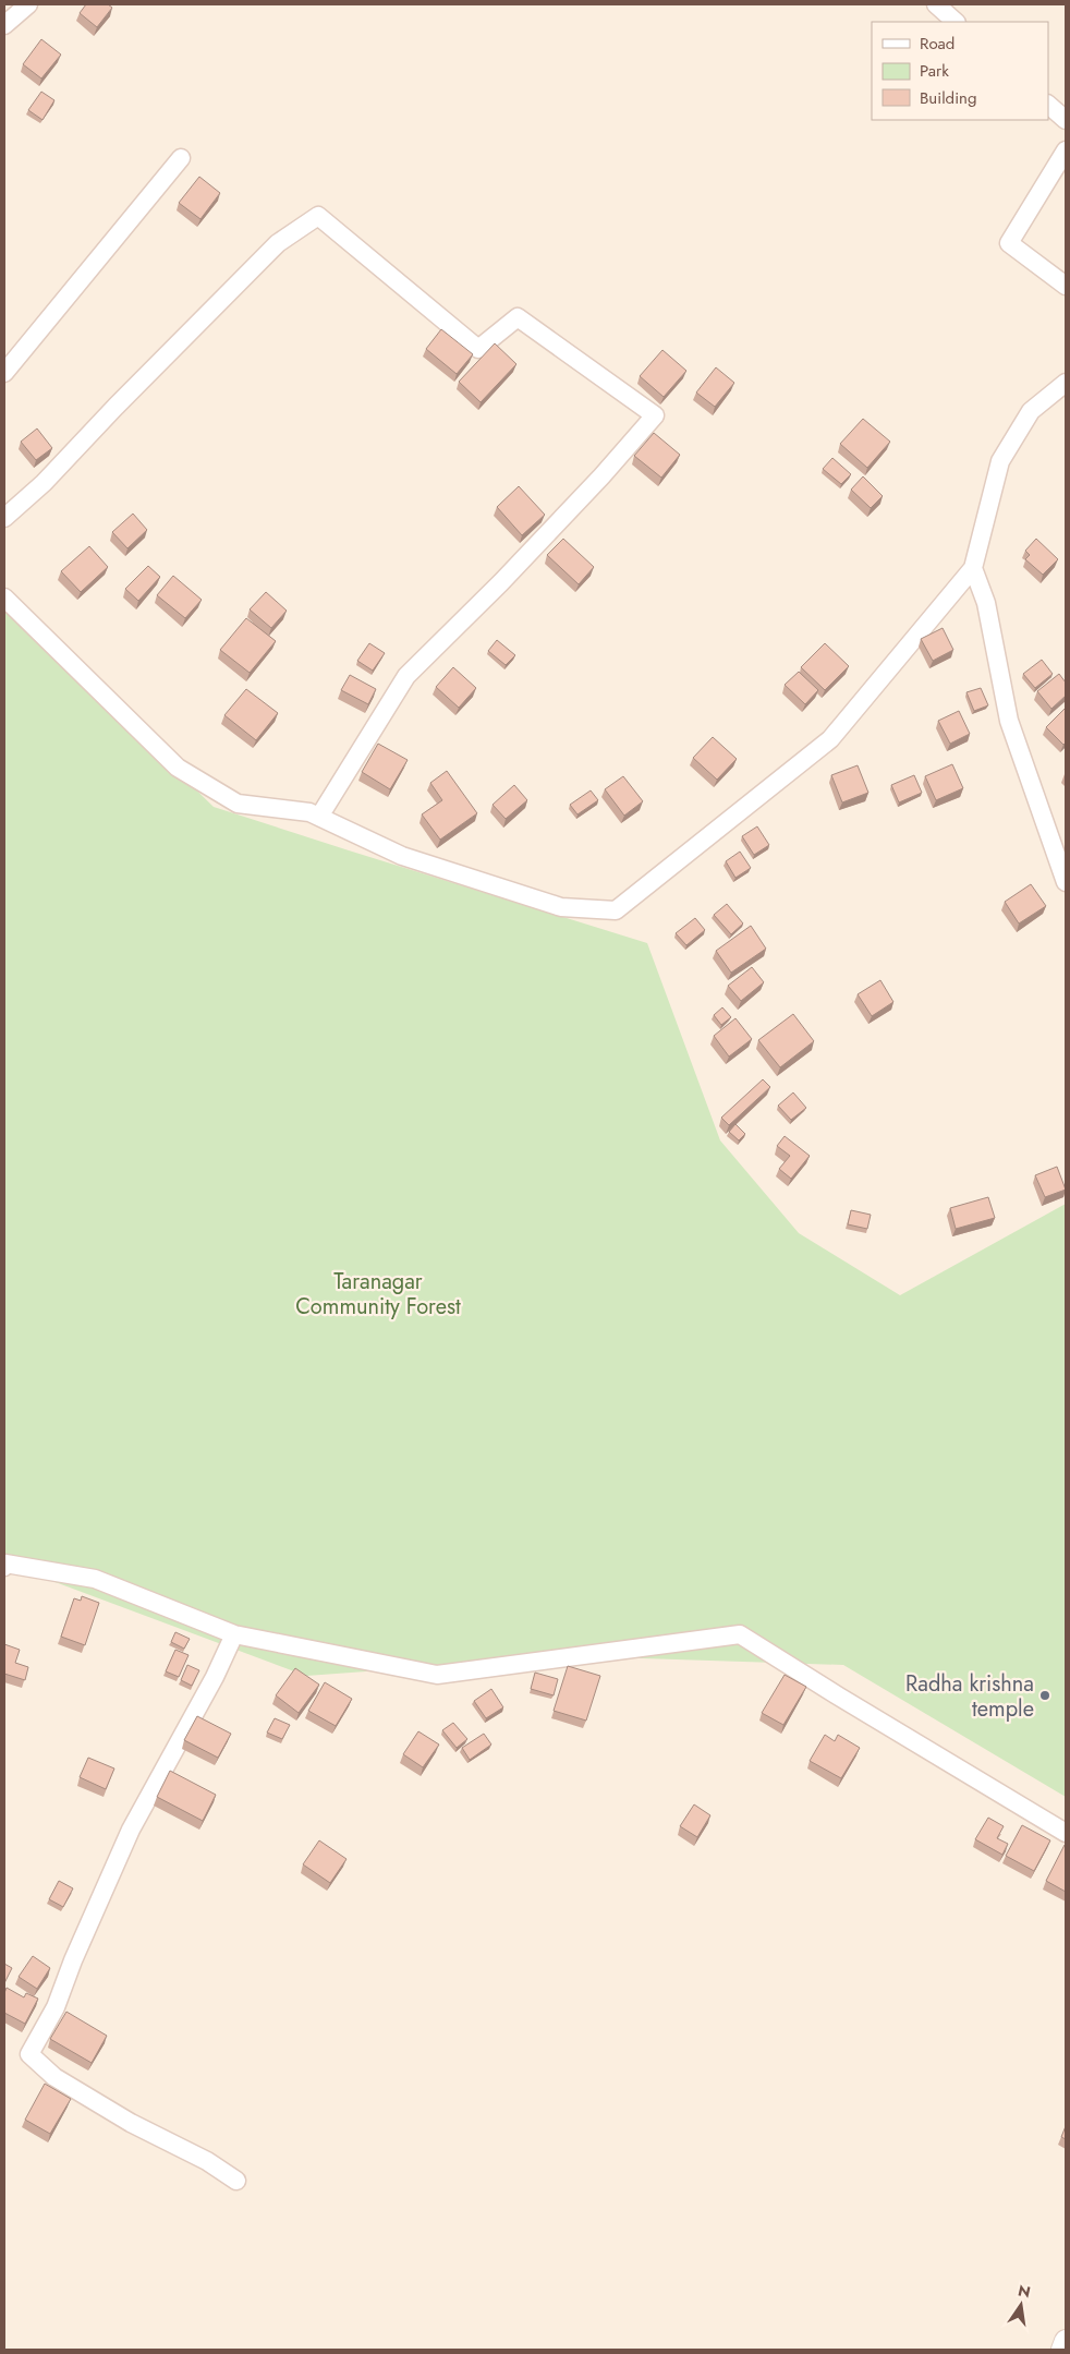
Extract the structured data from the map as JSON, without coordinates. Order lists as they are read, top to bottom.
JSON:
{
  "parks": ["Taranagar Community Forest"],
  "places": ["Radha krishna temple"],
  "legend": ["Road", "Park", "Building"],
  "north": "top"
}
